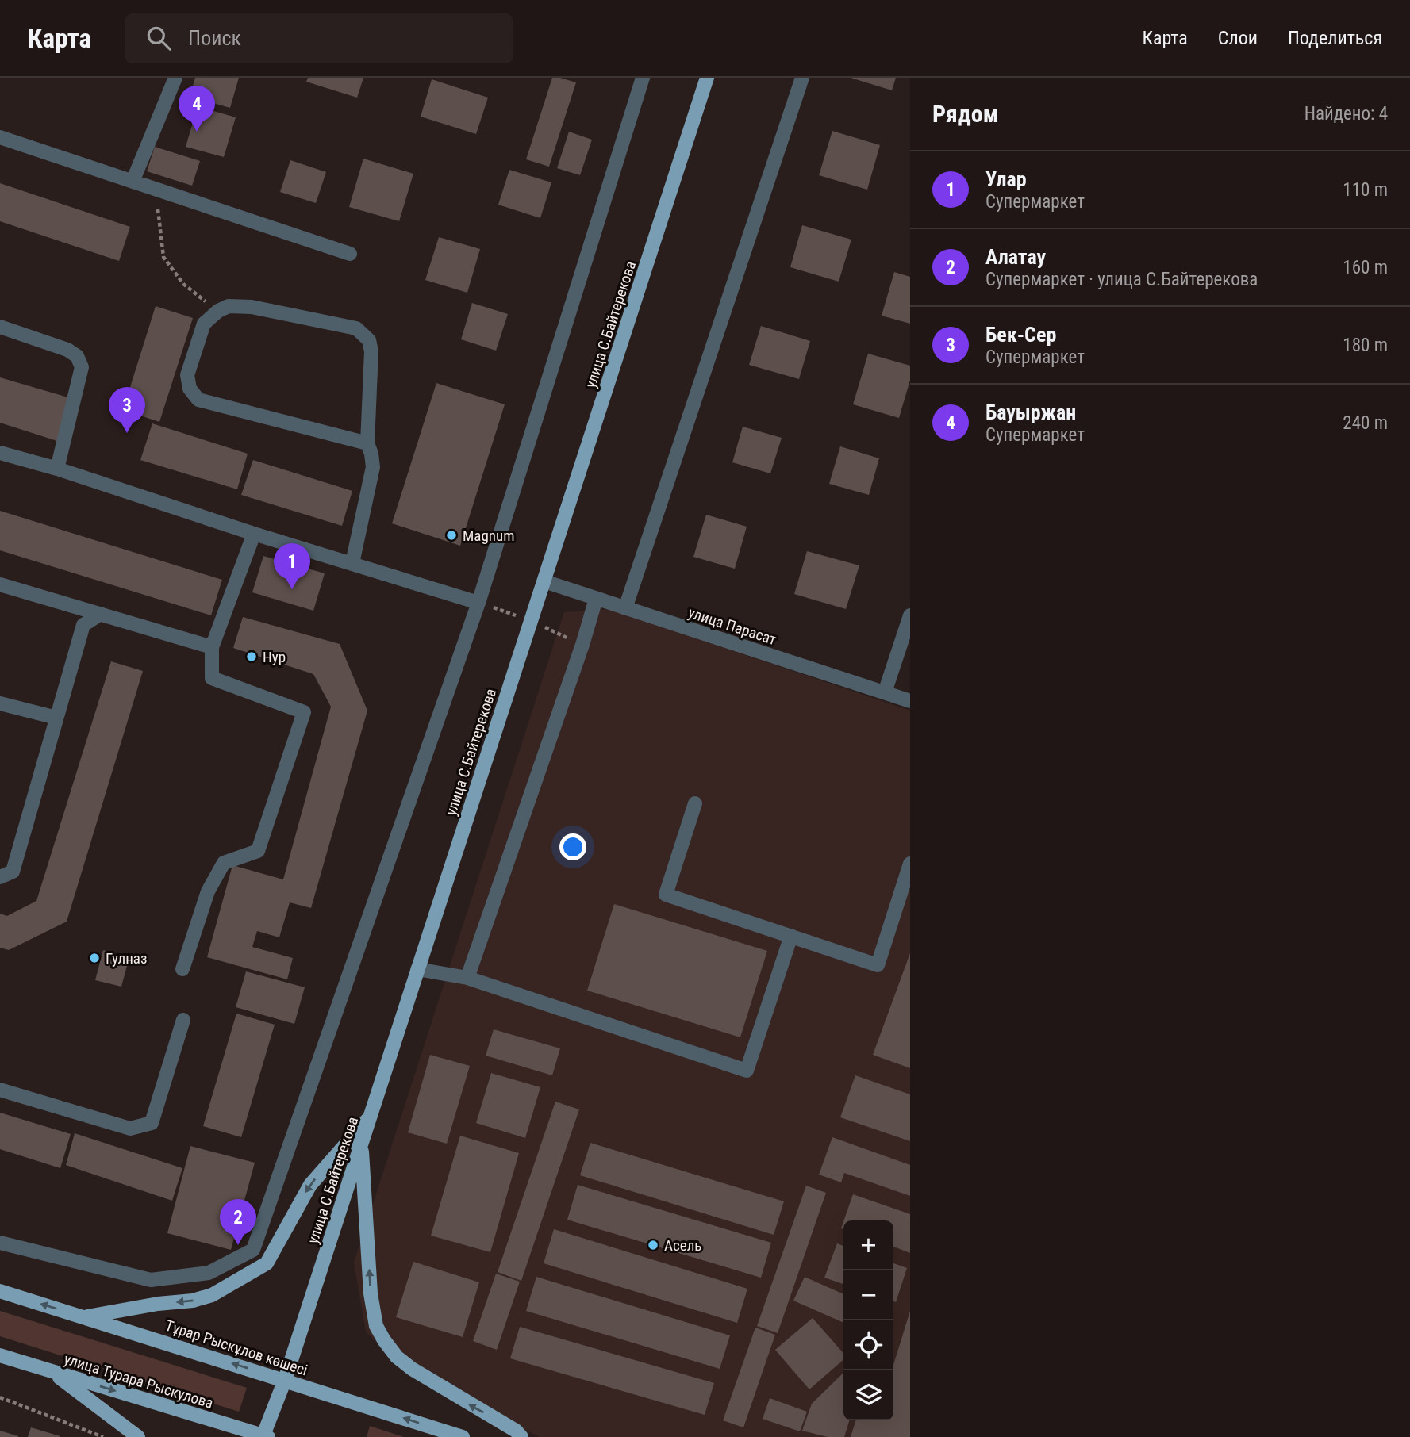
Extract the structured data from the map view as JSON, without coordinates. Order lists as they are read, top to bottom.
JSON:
{
  "streets": {
    "main road": ["улица С.Байтерекова", "Тұрар Рыскұлов көшесі", "улица Турара Рыскулова"],
    "street": ["улица Парасат"]
  },
  "crossings": [
    ["улица С.Байтерекова", "улица Парасат"],
    ["улица С.Байтерекова", "Тұрар Рыскұлов көшесі"],
    ["улица С.Байтерекова", "улица Турара Рыскулова"]
  ],
  "one_way": ["Тұрар Рыскұлов көшесі"],
  "places": [
    "Magnum",
    "Нур",
    "Гулназ",
    "Асель"
  ],
  "page": {
    "header": "Карта",
    "search": "Поиск",
    "nav": ["Карта", "Слои", "Поделиться"],
    "heading": ["Рядом", "Найдено: 4"],
    "pins": [
      "4",
      "3",
      "1",
      "2"
    ],
    "list": [
      {
        "mark": "1",
        "name": "Улар",
        "note": "Супермаркет",
        "value": "110 m"
      },
      {
        "mark": "2",
        "name": "Алатау",
        "note": "Супермаркет · улица С.Байтерекова",
        "value": "160 m"
      },
      {
        "mark": "3",
        "name": "Бек-Сер",
        "note": "Супермаркет",
        "value": "180 m"
      },
      {
        "mark": "4",
        "name": "Бауыржан",
        "note": "Супермаркет",
        "value": "240 m"
      }
    ],
    "map_buttons": ["+", "−"]
  }
}
